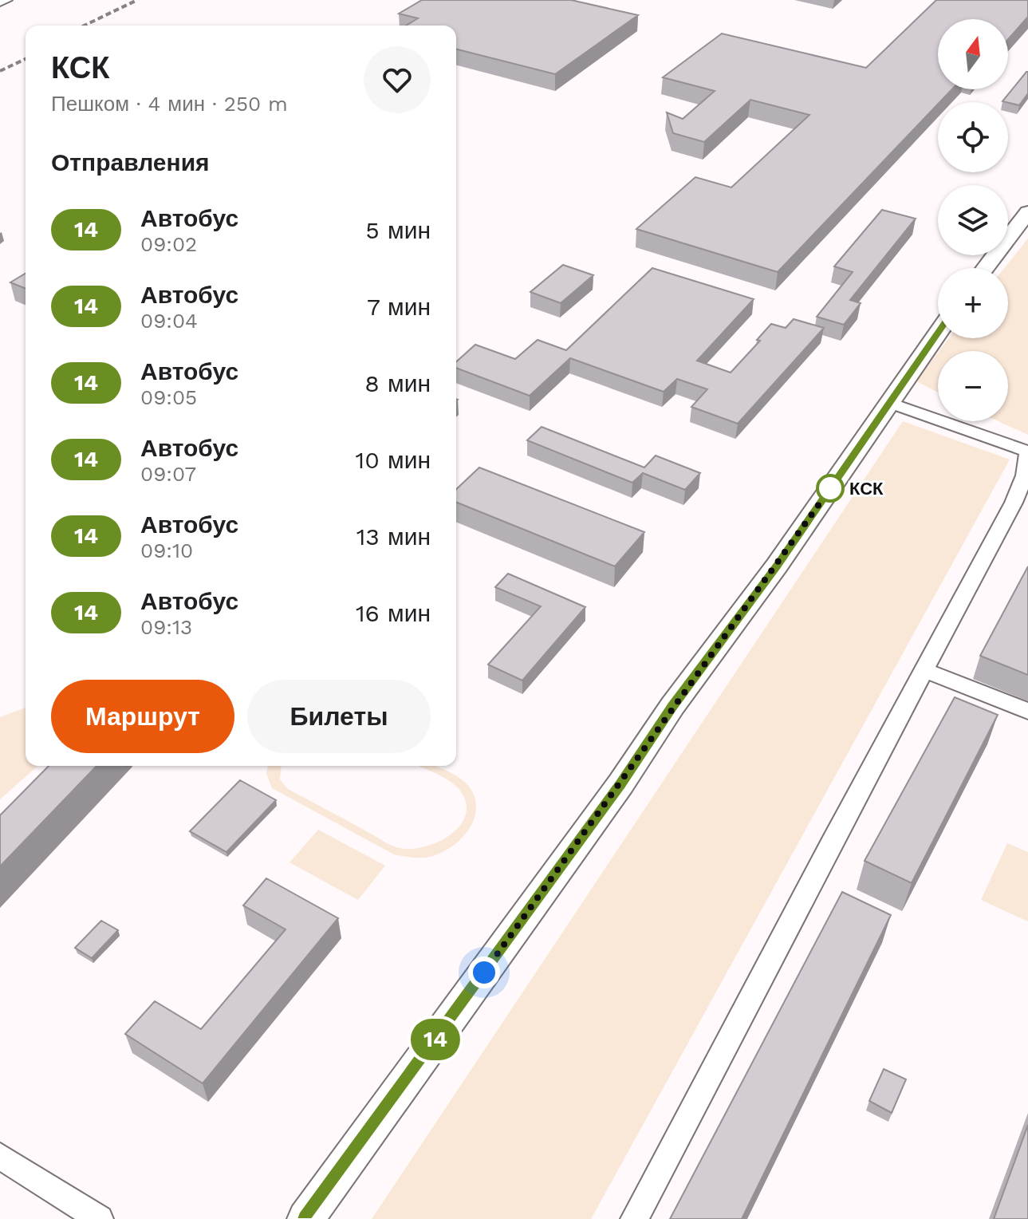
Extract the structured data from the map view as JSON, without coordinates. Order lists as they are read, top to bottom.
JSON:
{
  "places": ["КСК"],
  "lines": ["bus line 14"],
  "north": "top",
  "page": {
    "on_map": "14",
    "map_buttons": ["+", "−"],
    "heading": [
      ["КСК", "Пешком · 4 мин · 250 m"],
      "Отправления"
    ],
    "list": [
      {
        "mark": "14",
        "name": "Автобус",
        "note": "09:02",
        "value": "5 мин"
      },
      {
        "mark": "14",
        "name": "Автобус",
        "note": "09:04",
        "value": "7 мин"
      },
      {
        "mark": "14",
        "name": "Автобус",
        "note": "09:05",
        "value": "8 мин"
      },
      {
        "mark": "14",
        "name": "Автобус",
        "note": "09:07",
        "value": "10 мин"
      },
      {
        "mark": "14",
        "name": "Автобус",
        "note": "09:10",
        "value": "13 мин"
      },
      {
        "mark": "14",
        "name": "Автобус",
        "note": "09:13",
        "value": "16 мин"
      }
    ],
    "buttons": ["Маршрут", "Билеты"]
  }
}
